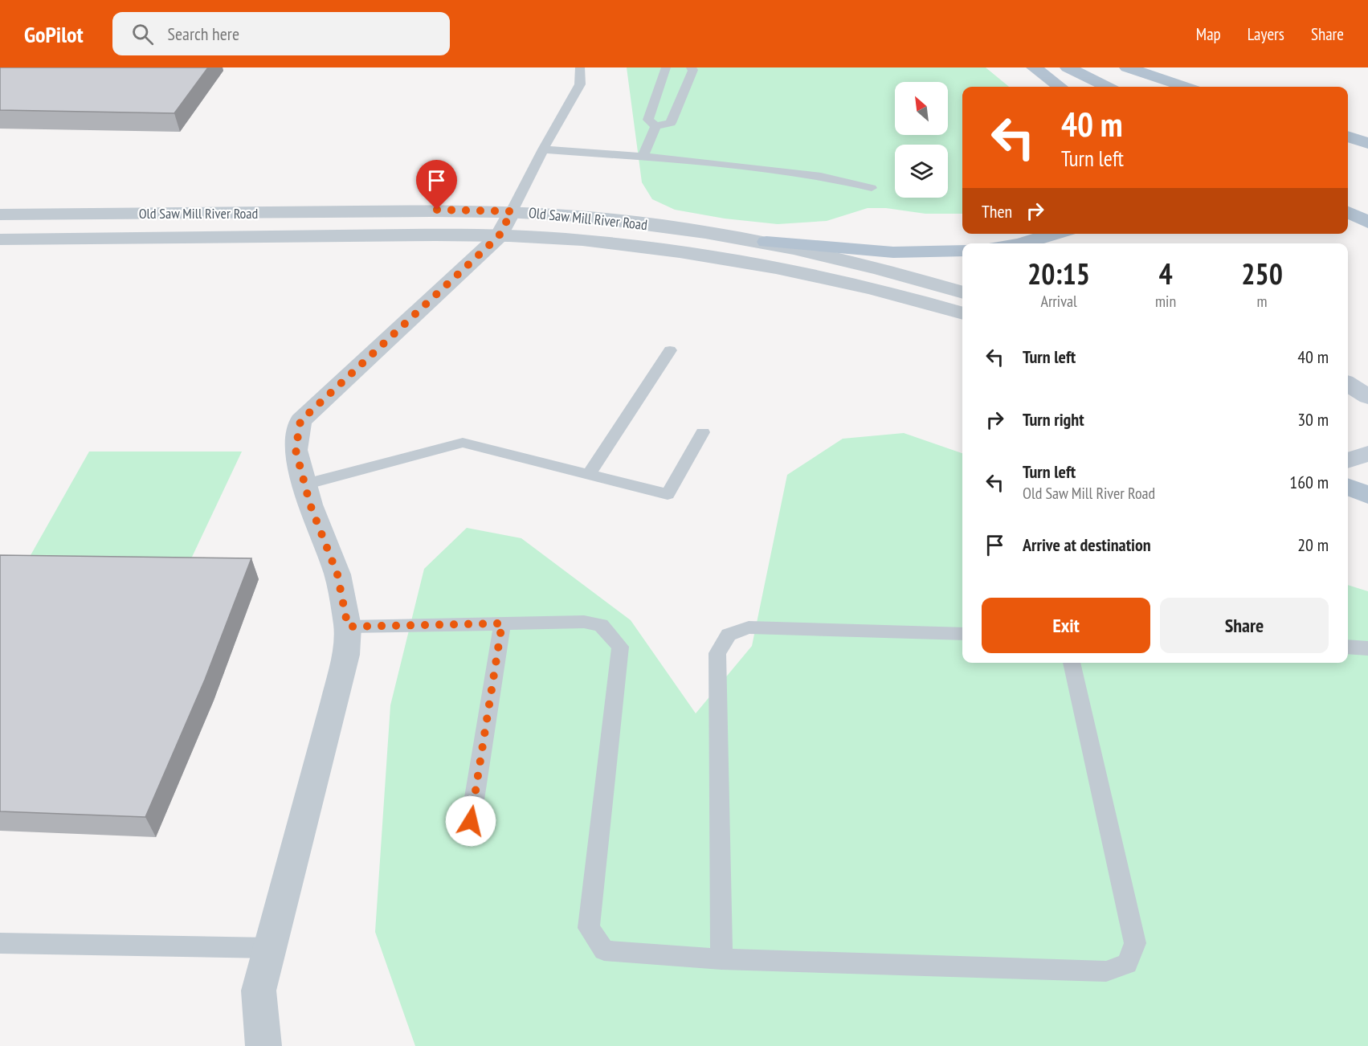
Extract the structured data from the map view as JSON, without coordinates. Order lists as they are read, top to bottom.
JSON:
{
  "streets": {
    "street": ["Old Saw Mill River Road"]
  },
  "north": "top left",
  "page": {
    "header": "GoPilot",
    "search": "Search here",
    "nav": ["Map", "Layers", "Share"],
    "turn": ["40 m", "Turn left"],
    "then": "Then",
    "eta": [
      "20:15",
      "Arrival",
      "4",
      "min",
      "250",
      "m"
    ],
    "list": [
      {
        "name": "Turn left",
        "value": "40 m"
      },
      {
        "name": "Turn right",
        "value": "30 m"
      },
      {
        "name": "Turn left",
        "note": "Old Saw Mill River Road",
        "value": "160 m"
      },
      {
        "name": "Arrive at destination",
        "value": "20 m"
      }
    ],
    "buttons": ["Exit", "Share"]
  }
}
